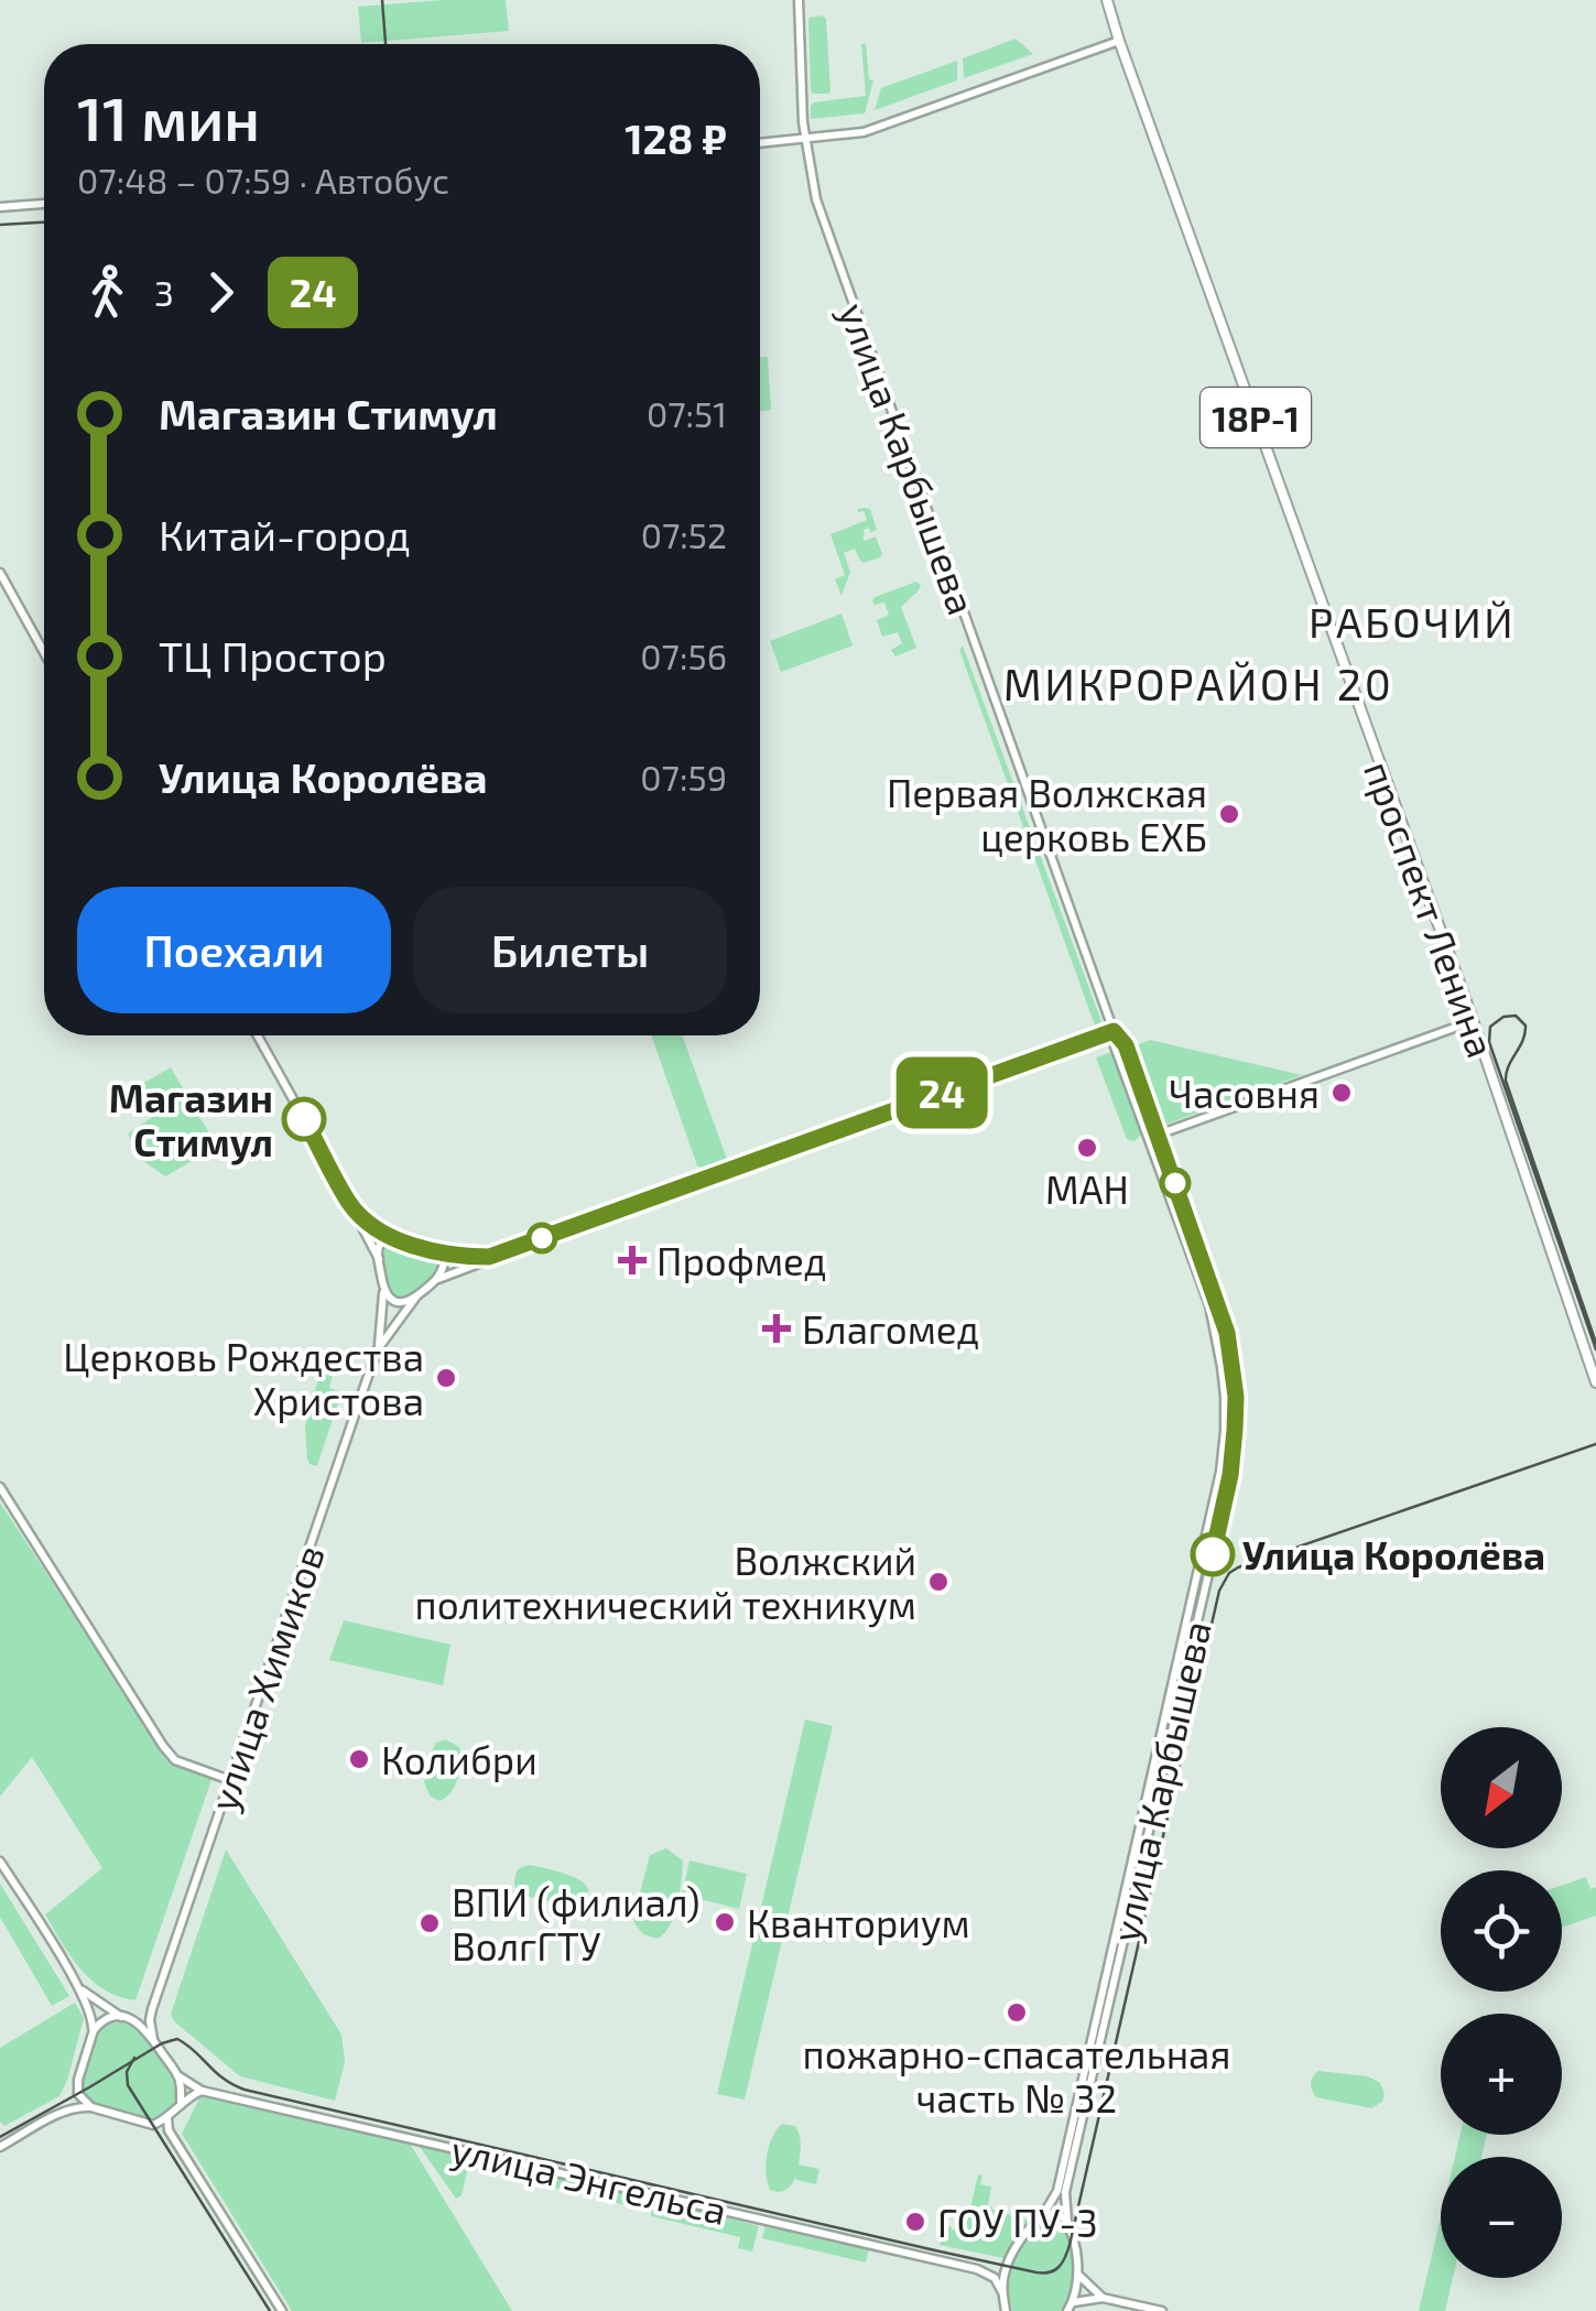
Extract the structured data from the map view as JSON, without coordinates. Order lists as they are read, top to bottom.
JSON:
{
  "streets": {
    "main road": ["18Р-1", "проспект Ленина"],
    "street": ["улица Карбышева", "улица Химиков", "улица Энгельса"]
  },
  "crossings": [
    ["улица Карбышева", "улица Энгельса"],
    ["улица Химиков", "улица Энгельса"]
  ],
  "districts": ["РАБОЧИЙ", "МИКРОРАЙОН 20"],
  "places": {
    "other": [
      "Первая Волжская церковь ЕХБ",
      "Часовня",
      "Магазин Стимул",
      "МАН",
      "Церковь Рождества Христова",
      "Улица Королёва",
      "Волжский политехнический техникум",
      "Колибри",
      "Кванториум",
      "ВПИ (филиал) ВолгГТУ",
      "пожарно-спасательная часть № 32",
      "ГОУ ПУ-3"
    ],
    "health": ["Профмед", "Благомед"]
  },
  "lines": ["bus line 24"],
  "north": "bottom left",
  "page": {
    "on_map": "24",
    "heading": ["11 мин", "07:48 – 07:59 · Автобус", "128 ₽"],
    "legs": ["3", "24"],
    "list": [
      {
        "name": "Магазин Стимул",
        "value": "07:51"
      },
      {
        "name": "Китай-город",
        "value": "07:52"
      },
      {
        "name": "ТЦ Простор",
        "value": "07:56"
      },
      {
        "name": "Улица Королёва",
        "value": "07:59"
      }
    ],
    "buttons": ["Поехали", "Билеты"],
    "map_buttons": ["+", "−"]
  }
}
